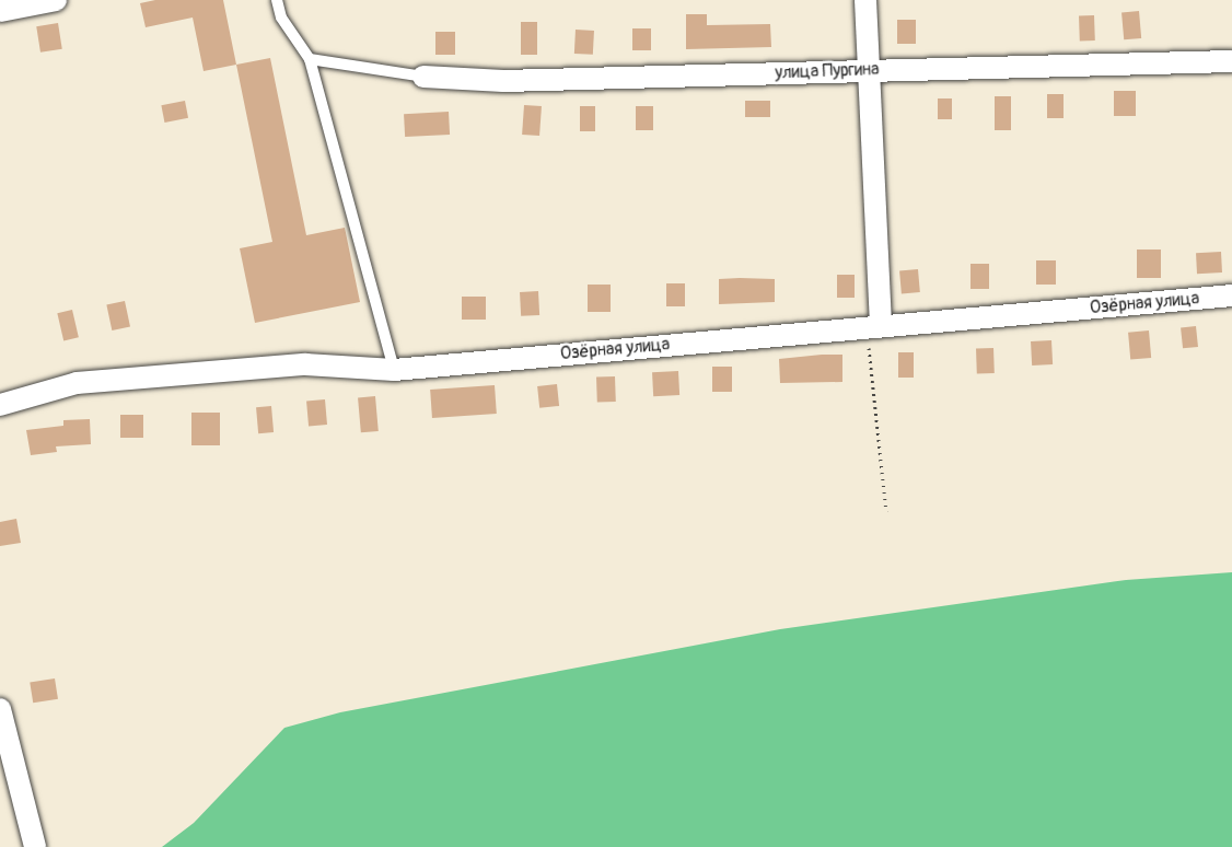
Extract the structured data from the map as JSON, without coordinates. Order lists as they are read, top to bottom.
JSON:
{
  "streets": {
    "street": ["улица Пургина", "Озёрная улица"]
  }
}
